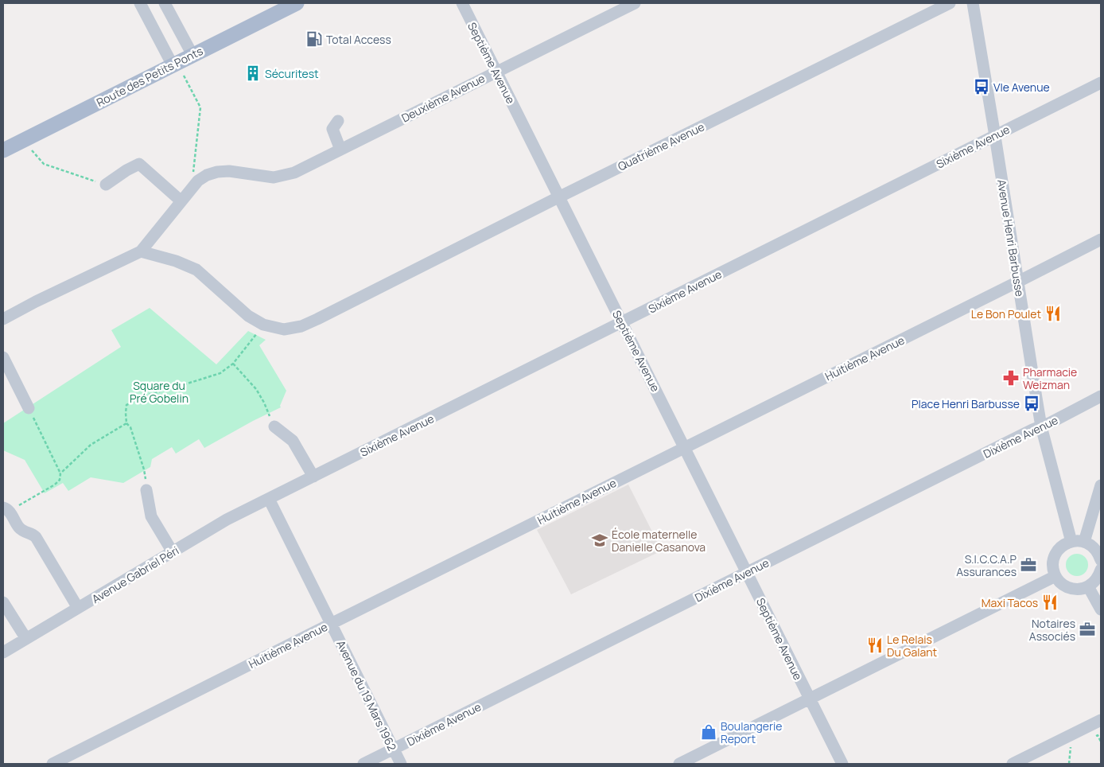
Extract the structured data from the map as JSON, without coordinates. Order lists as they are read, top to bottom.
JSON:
{
  "streets": {
    "main road": ["Route des Petits Ponts"],
    "street": [
      "Septième Avenue",
      "Deuxième Avenue",
      "Quatrième Avenue",
      "Sixième Avenue",
      "Avenue Henri Barbusse",
      "Huitième Avenue",
      "Dixième Avenue",
      "Avenue Gabriel Péri",
      "Avenue du 19 Mars 1962"
    ]
  },
  "crossings": [
    ["Septième Avenue", "Deuxième Avenue"],
    ["Septième Avenue", "Quatrième Avenue"],
    ["Septième Avenue", "Sixième Avenue"],
    ["Septième Avenue", "Huitième Avenue"],
    ["Septième Avenue", "Dixième Avenue"],
    ["Sixième Avenue", "Avenue Henri Barbusse"],
    ["Sixième Avenue", "Avenue Gabriel Péri"],
    ["Sixième Avenue", "Avenue du 19 Mars 1962"],
    ["Avenue Henri Barbusse", "Huitième Avenue"],
    ["Avenue Henri Barbusse", "Dixième Avenue"],
    ["Huitième Avenue", "Avenue du 19 Mars 1962"],
    ["Dixième Avenue", "Avenue du 19 Mars 1962"],
    ["Avenue Gabriel Péri", "Avenue du 19 Mars 1962"]
  ],
  "parks": ["Square du Pré Gobelin"],
  "places": {
    "fuel station": ["Total Access"],
    "building": ["Sécuritest"],
    "bus stop": ["VIe Avenue", "Place Henri Barbusse"],
    "restaurant": ["Le Bon Poulet", "Maxi Tacos", "Le Relais Du Galant"],
    "pharmacy": ["Pharmacie Weizman"],
    "school or university": ["École maternelle Danielle Casanova"],
    "office": ["S.I.C.C.A.P Assurances", "Notaires Associés"],
    "shop": ["Boulangerie Report"]
  }
}
